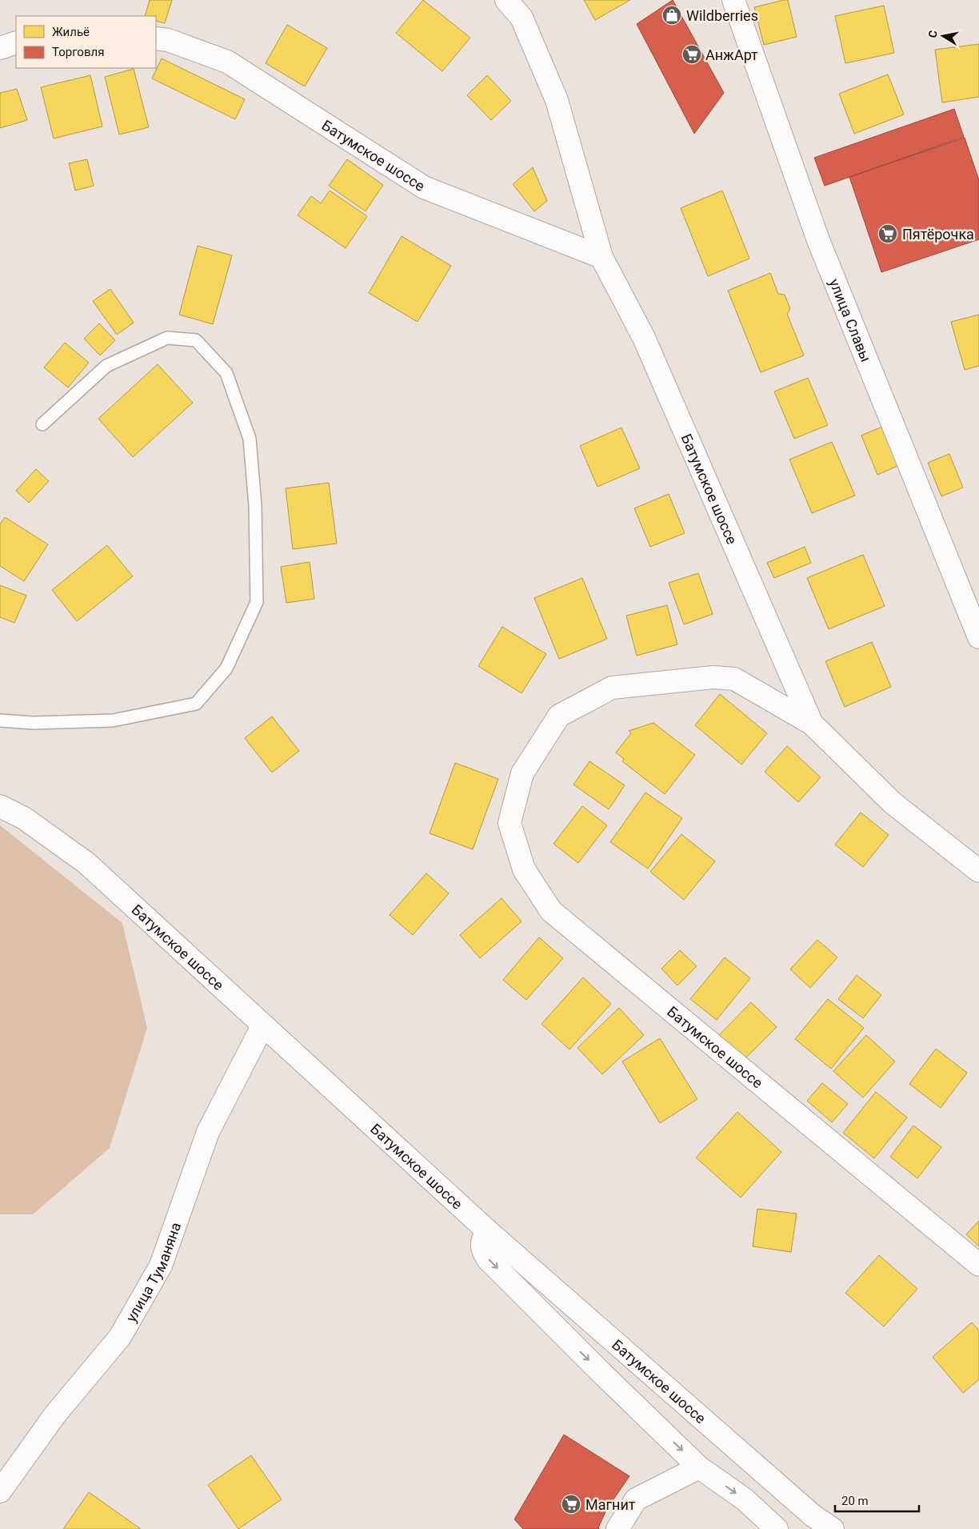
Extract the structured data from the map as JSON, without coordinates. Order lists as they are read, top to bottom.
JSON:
{
  "streets": {
    "main road": ["Батумское шоссе", "улица Славы", "улица Туманяна"]
  },
  "crossings": [
    ["Батумское шоссе", "улица Туманяна"]
  ],
  "places": {
    "shop": ["Wildberries"],
    "supermarket": ["АнжАрт", "Пятёрочка", "Магнит"]
  },
  "legend": ["Жильё", "Торговля"],
  "scale_bar": "20 m",
  "north": "left"
}
